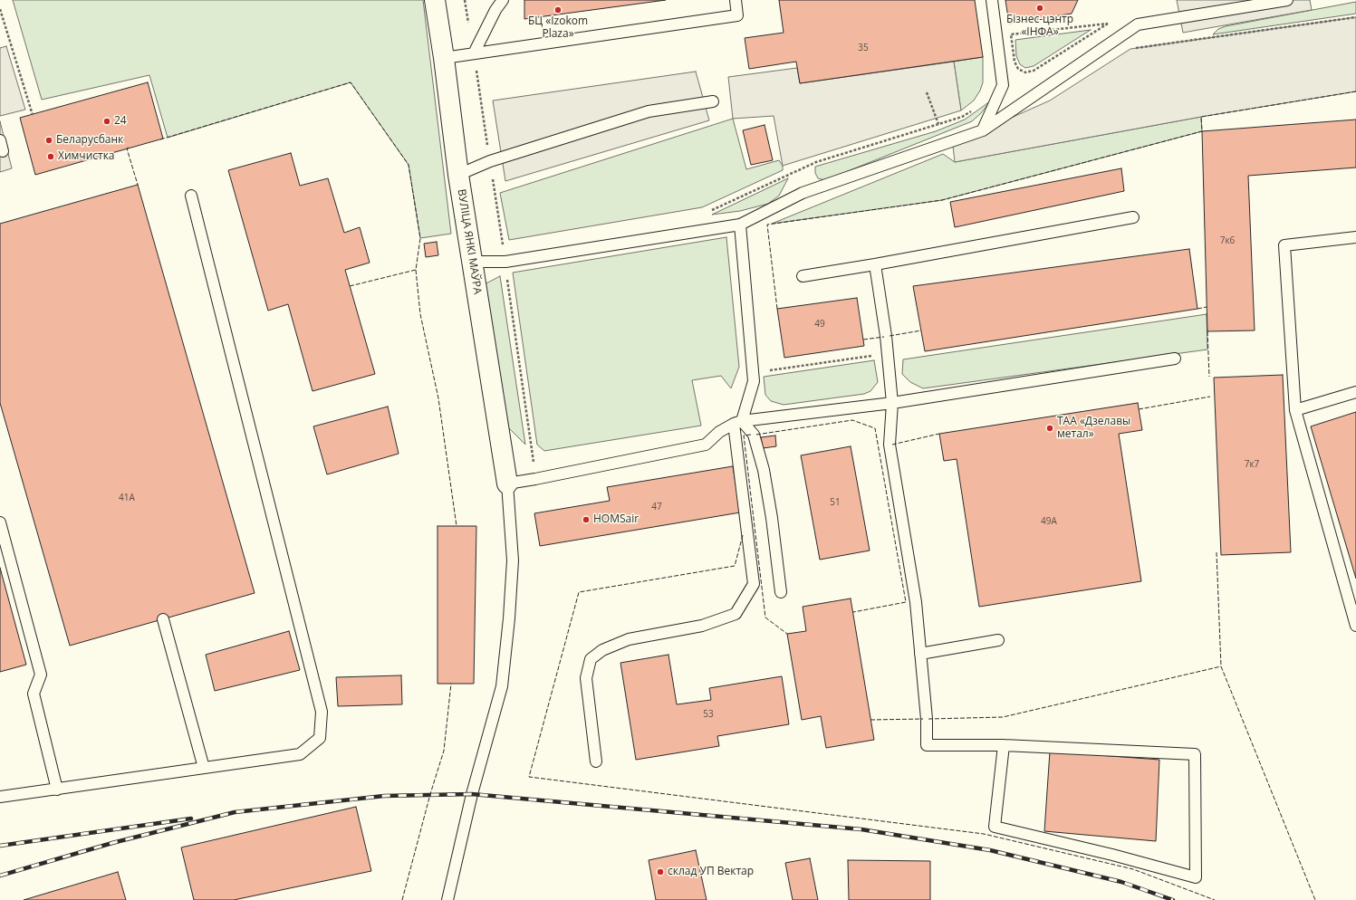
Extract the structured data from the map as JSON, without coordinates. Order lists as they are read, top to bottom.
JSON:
{
  "streets": {
    "street": ["ВУЛІЦА ЯНКІ МАЎРА"]
  },
  "places": [
    "Бізнес-цэнтр «ІНФА»",
    "БЦ «Izokom Plaza»",
    "24",
    "Беларусбанк",
    "Химчистка",
    "ТАА «Дзелавы метал»",
    "HOMSair",
    "склад УП Вектар"
  ],
  "house_numbers": [
    "35",
    "7к6",
    "49",
    "7к7",
    "41А",
    "51",
    "47",
    "49А",
    "53"
  ]
}
